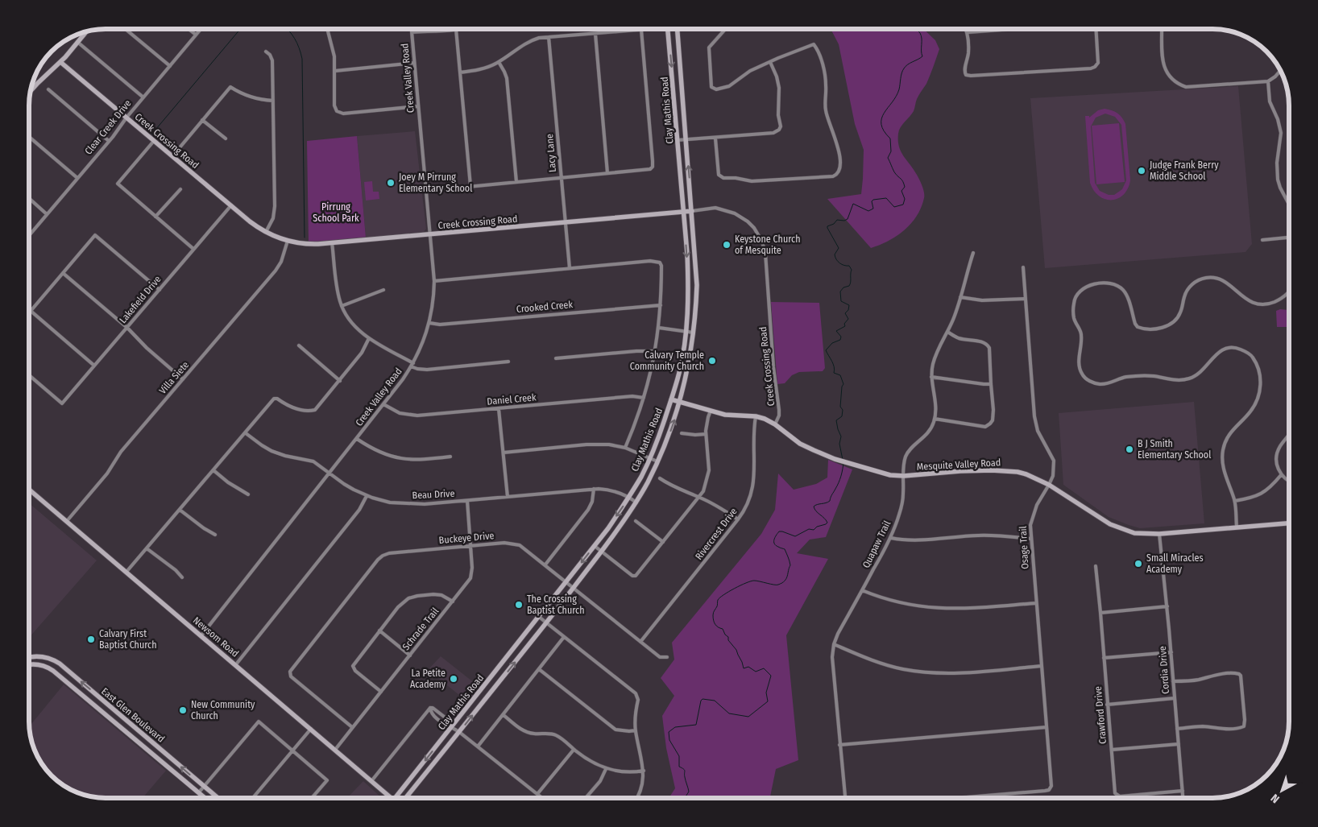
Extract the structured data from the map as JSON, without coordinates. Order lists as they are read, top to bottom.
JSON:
{
  "streets": {
    "street": [
      "Creek Valley Road",
      "Clay Mathis Road",
      "Clear Creek Drive",
      "Creek Crossing Road",
      "Lacy Lane",
      "Lakefield Drive",
      "Crooked Creek",
      "Villa Siete",
      "Daniel Creek",
      "Mesquite Valley Road",
      "Beau Drive",
      "Rivercrest Drive",
      "Buckeye Drive",
      "Quapaw Trail",
      "Osage Trail",
      "Schrade Trail",
      "Newsom Road",
      "Cordia Drive",
      "East Glen Boulevard",
      "Crawford Drive"
    ]
  },
  "crossings": [
    ["Creek Valley Road", "Creek Crossing Road"],
    ["Creek Valley Road", "Crooked Creek"],
    ["Creek Valley Road", "Daniel Creek"],
    ["Creek Valley Road", "Beau Drive"],
    ["Creek Valley Road", "Newsom Road"],
    ["Clay Mathis Road", "Creek Crossing Road"],
    ["Clay Mathis Road", "Mesquite Valley Road"],
    ["Clay Mathis Road", "Beau Drive"],
    ["Clay Mathis Road", "Buckeye Drive"],
    ["Clear Creek Drive", "Creek Crossing Road"],
    ["Creek Crossing Road", "Lacy Lane"],
    ["Creek Crossing Road", "Lakefield Drive"],
    ["Creek Crossing Road", "Villa Siete"],
    ["Creek Crossing Road", "Mesquite Valley Road"],
    ["Villa Siete", "Newsom Road"],
    ["Mesquite Valley Road", "Rivercrest Drive"],
    ["Mesquite Valley Road", "Quapaw Trail"],
    ["Mesquite Valley Road", "Osage Trail"],
    ["Mesquite Valley Road", "Cordia Drive"],
    ["Beau Drive", "Schrade Trail"],
    ["Rivercrest Drive", "Buckeye Drive"],
    ["Buckeye Drive", "Schrade Trail"],
    ["Schrade Trail", "Newsom Road"],
    ["Cordia Drive", "Crawford Drive"]
  ],
  "parks": ["Pirrung School Park"],
  "places": [
    "Judge Frank Berry Middle School",
    "Joey M Pirrung Elementary School",
    "Keystone Church of Mesquite",
    "Calvary Temple Community Church",
    "B J Smith Elementary School",
    "Small Miracles Academy",
    "The Crossing Baptist Church",
    "Calvary First Baptist Church",
    "La Petite Academy",
    "New Community Church"
  ],
  "north": "bottom left"
}
